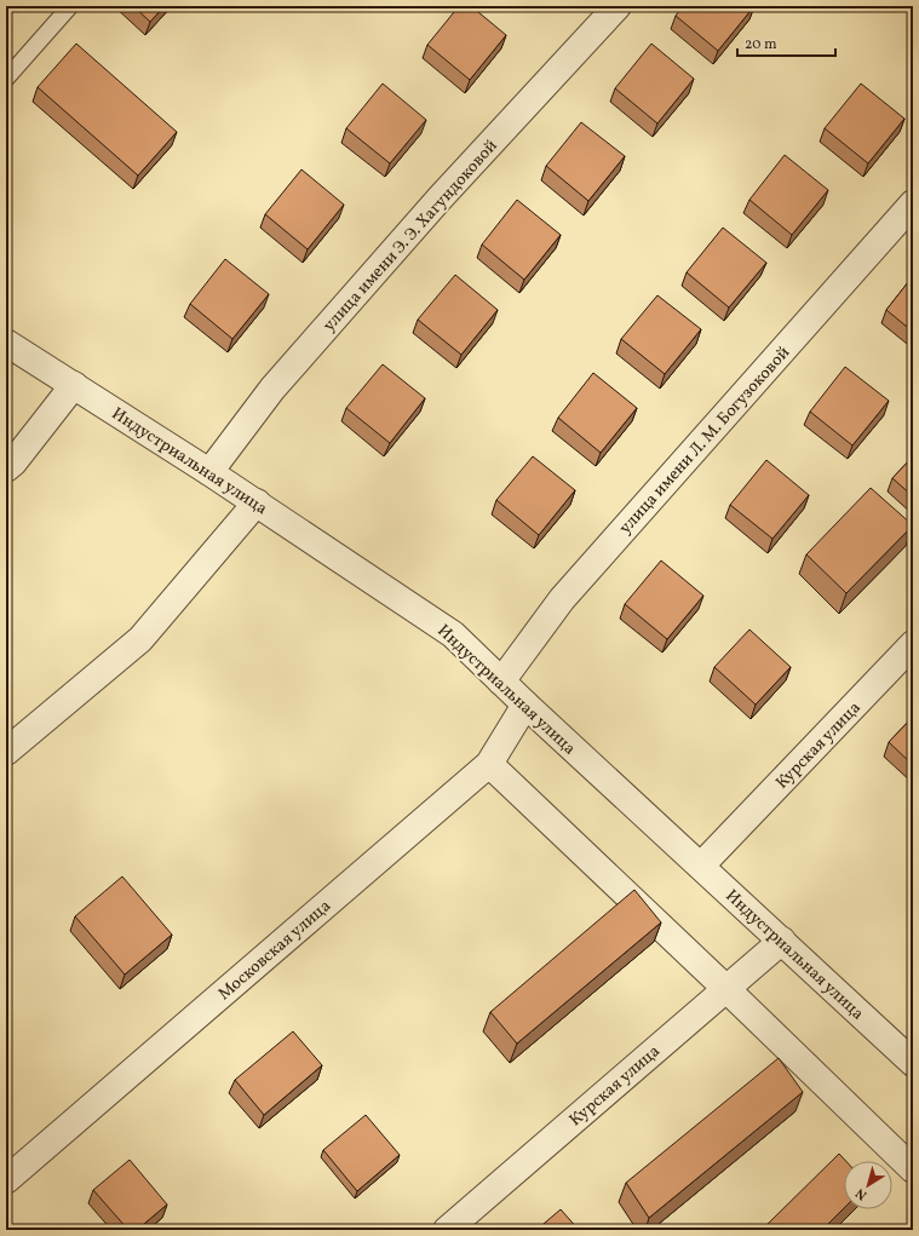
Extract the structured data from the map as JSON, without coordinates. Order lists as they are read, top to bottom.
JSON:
{
  "streets": {
    "street": [
      "улица имени Э. Э. Хагундоковой",
      "улица имени Л. М. Богузоковой",
      "Индустриальная улица",
      "Курская улица",
      "Московская улица"
    ]
  },
  "crossings": [
    ["улица имени Э. Э. Хагундоковой", "Индустриальная улица"],
    ["улица имени Л. М. Богузоковой", "Индустриальная улица"],
    ["Индустриальная улица", "Курская улица"],
    ["Индустриальная улица", "Московская улица"]
  ],
  "scale_bar": "20 m",
  "north": "bottom left"
}
